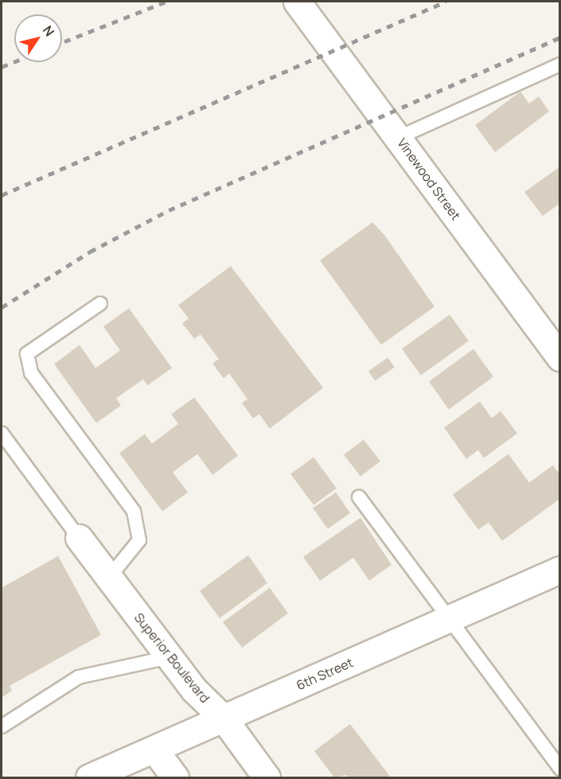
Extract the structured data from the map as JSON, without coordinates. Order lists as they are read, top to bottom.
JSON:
{
  "streets": {
    "street": ["Vinewood Street", "Superior Boulevard", "6th Street"]
  },
  "crossings": [
    ["Superior Boulevard", "6th Street"]
  ],
  "north": "top right"
}
